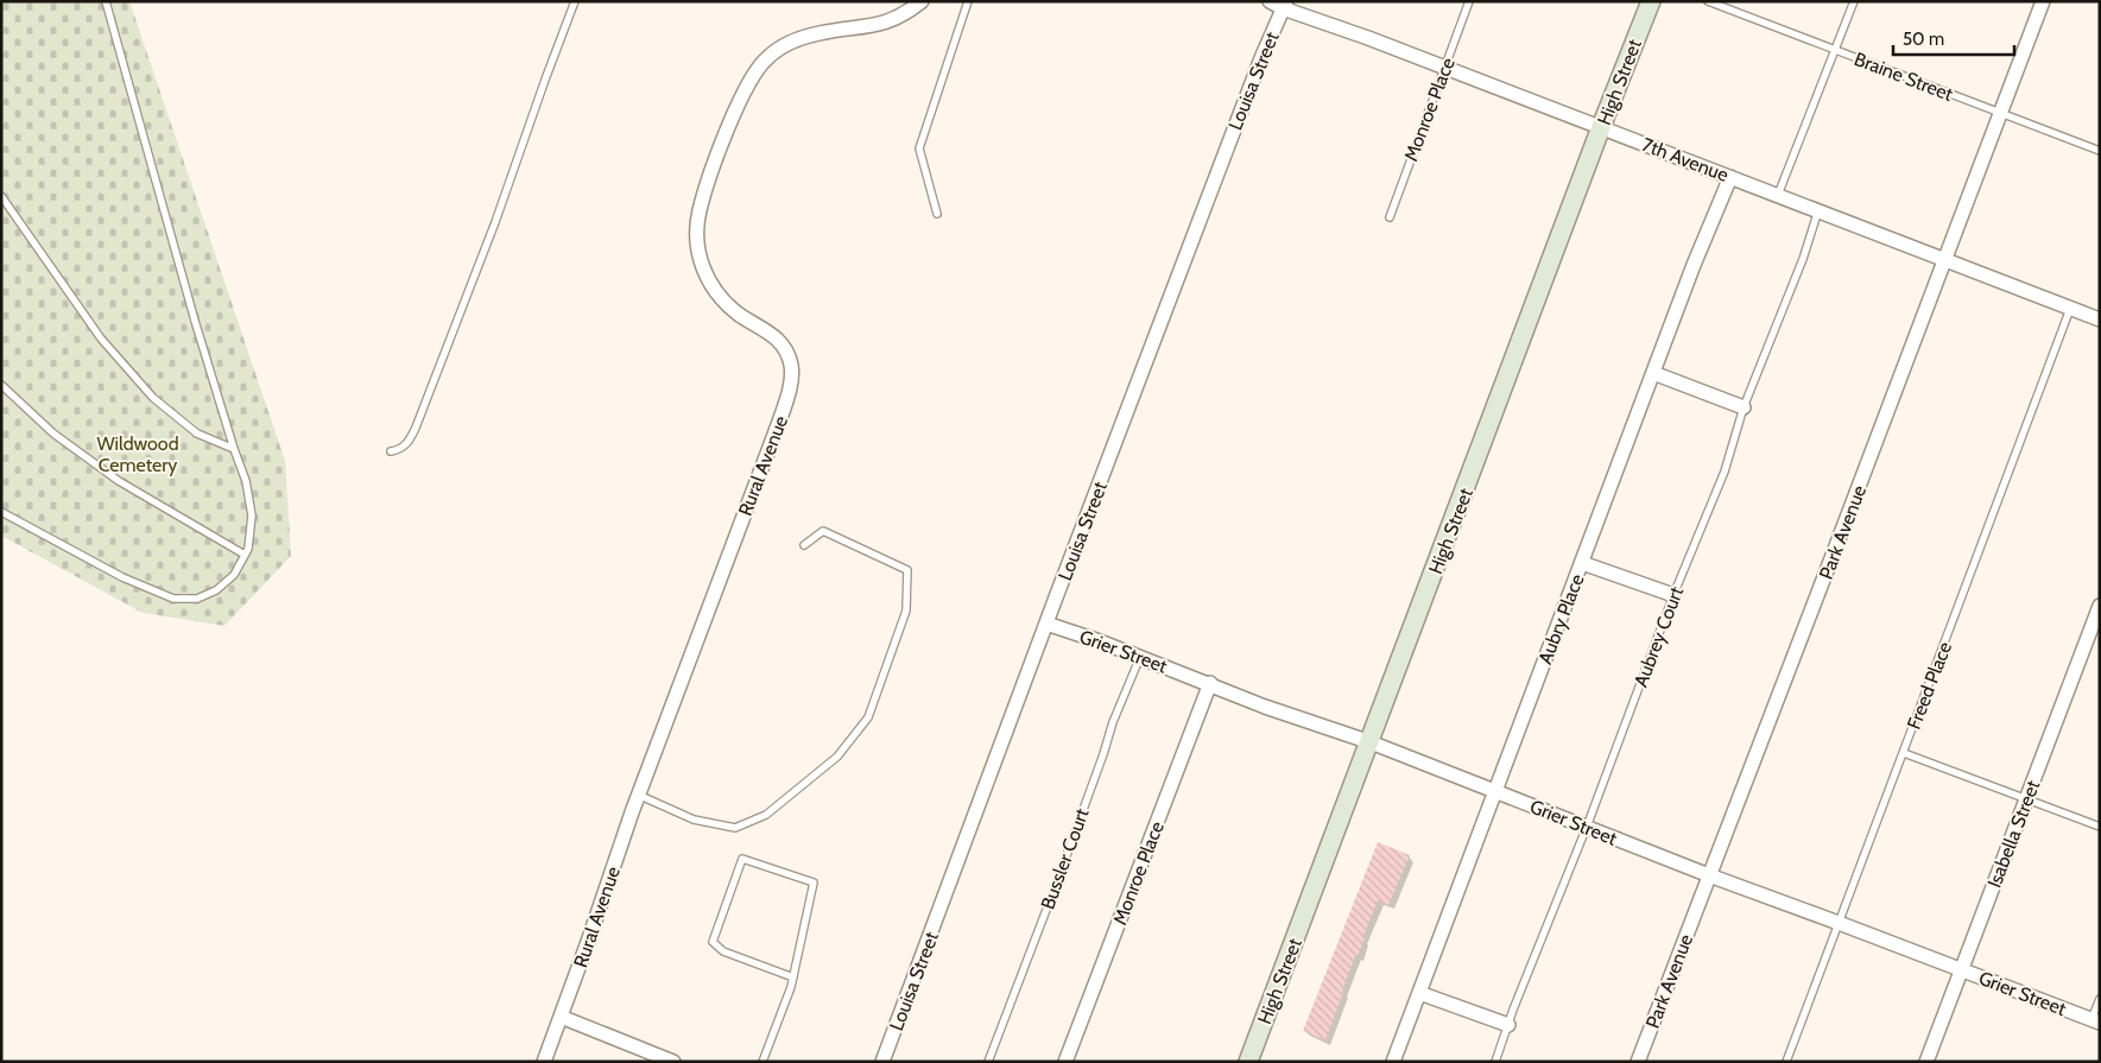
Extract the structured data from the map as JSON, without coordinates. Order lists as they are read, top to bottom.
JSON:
{
  "streets": {
    "main road": ["High Street"],
    "street": [
      "Louisa Street",
      "Monroe Place",
      "7th Avenue",
      "Rural Avenue",
      "Park Avenue",
      "Aubry Place",
      "Grier Street",
      "Isabella Street"
    ],
    "lane": [
      "Braine Street",
      "Aubrey Court",
      "Freed Place",
      "Bussler Court"
    ]
  },
  "crossings": [
    ["Braine Street", "Park Avenue"],
    ["Louisa Street", "7th Avenue"],
    ["Louisa Street", "Grier Street"],
    ["High Street", "7th Avenue"],
    ["High Street", "Grier Street"],
    ["Monroe Place", "7th Avenue"],
    ["Monroe Place", "Grier Street"],
    ["7th Avenue", "Park Avenue"],
    ["7th Avenue", "Aubry Place"],
    ["7th Avenue", "Aubrey Court"],
    ["7th Avenue", "Freed Place"],
    ["Park Avenue", "Grier Street"],
    ["Aubry Place", "Grier Street"],
    ["Aubrey Court", "Grier Street"],
    ["Grier Street", "Freed Place"],
    ["Grier Street", "Isabella Street"],
    ["Grier Street", "Bussler Court"]
  ],
  "parks": ["Wildwood Cemetery"],
  "scale_bar": "50 m"
}
